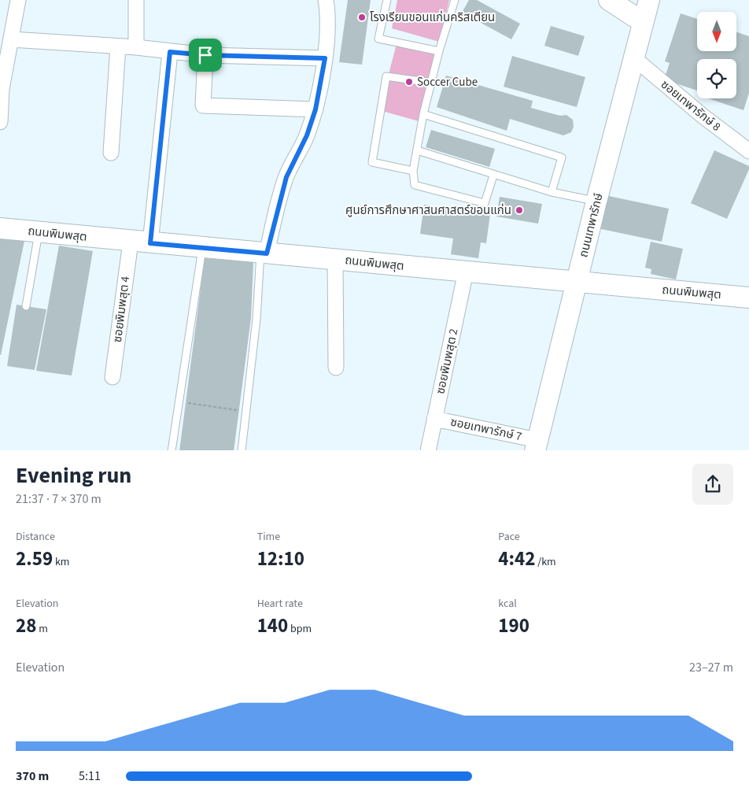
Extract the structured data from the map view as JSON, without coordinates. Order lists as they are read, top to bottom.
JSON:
{
  "streets": {
    "street": [
      "ซอยเทพารักษ์ 8",
      "ถนนเทพารักษ์",
      "ถนนพิมพสุต",
      "ซอยพิมพสุต 4",
      "ซอยพิมพสุต 2",
      "ซอยเทพารักษ์ 7"
    ]
  },
  "crossings": [
    ["ซอยเทพารักษ์ 8", "ถนนเทพารักษ์"],
    ["ถนนเทพารักษ์", "ถนนพิมพสุต"],
    ["ถนนเทพารักษ์", "ซอยเทพารักษ์ 7"],
    ["ถนนพิมพสุต", "ซอยพิมพสุต 4"],
    ["ถนนพิมพสุต", "ซอยพิมพสุต 2"],
    ["ซอยพิมพสุต 2", "ซอยเทพารักษ์ 7"]
  ],
  "places": ["โรงเรียนขอนแก่นคริสเตียน", "Soccer Cube", "ศูนย์การศึกษาศาสนศาสตร์ขอนแก่น"],
  "north": "bottom",
  "page": {
    "heading": ["Evening run", "21:37 · 7 × 370 m"],
    "stats": [
      ["Distance", "2.59 km"],
      ["Time", "12:10"],
      ["Pace", "4:42 /km"],
      ["Elevation", "28 m"],
      ["Heart rate", "140 bpm"],
      ["kcal", "190"]
    ],
    "chart": ["Elevation", "23–27 m"],
    "list": [
      {
        "name": "370 m",
        "note": "5:11"
      }
    ]
  }
}
